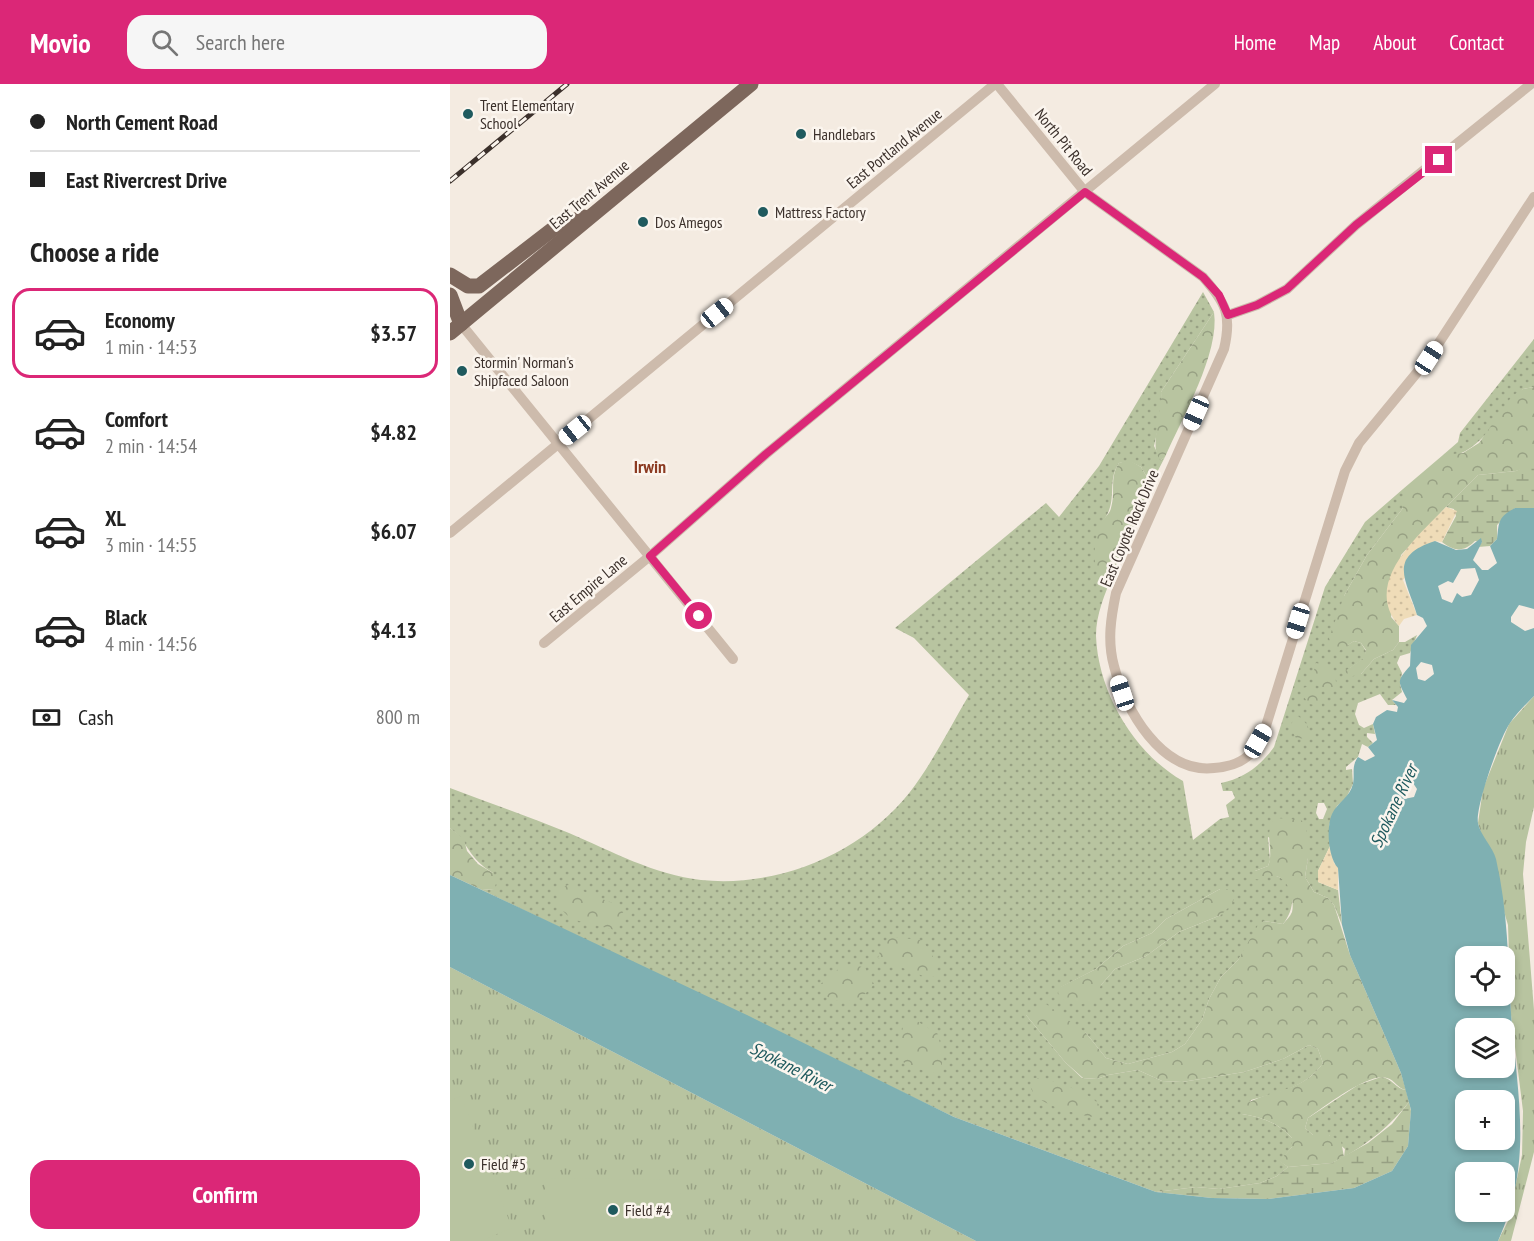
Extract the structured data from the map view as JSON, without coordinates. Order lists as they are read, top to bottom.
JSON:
{
  "streets": {
    "main road": ["East Trent Avenue"],
    "street": [
      "North Pit Road",
      "East Portland Avenue",
      "East Coyote Rock Drive",
      "East Empire Lane"
    ]
  },
  "crossings": [
    ["North Pit Road", "East Portland Avenue"],
    ["North Pit Road", "East Empire Lane"]
  ],
  "districts": ["Irwin"],
  "water": ["Spokane River"],
  "places": [
    "Trent Elementary School",
    "Handlebars",
    "Mattress Factory",
    "Dos Amegos",
    "Stormin' Norman's Shipfaced Saloon",
    "Field #5",
    "Field #4"
  ],
  "page": {
    "header": "Movio",
    "search": "Search here",
    "nav": [
      "Home",
      "Map",
      "About",
      "Contact"
    ],
    "banner": ["North Cement Road", "East Rivercrest Drive"],
    "heading": "Choose a ride",
    "list": [
      {
        "name": "Economy",
        "note": "1 min · 14:53",
        "value": "$3.57"
      },
      {
        "name": "Comfort",
        "note": "2 min · 14:54",
        "value": "$4.82"
      },
      {
        "name": "XL",
        "note": "3 min · 14:55",
        "value": "$6.07"
      },
      {
        "name": "Black",
        "note": "4 min · 14:56",
        "value": "$4.13"
      }
    ],
    "pay": ["Cash", "800 m"],
    "map_buttons": ["+", "−"],
    "buttons": "Confirm"
  }
}
